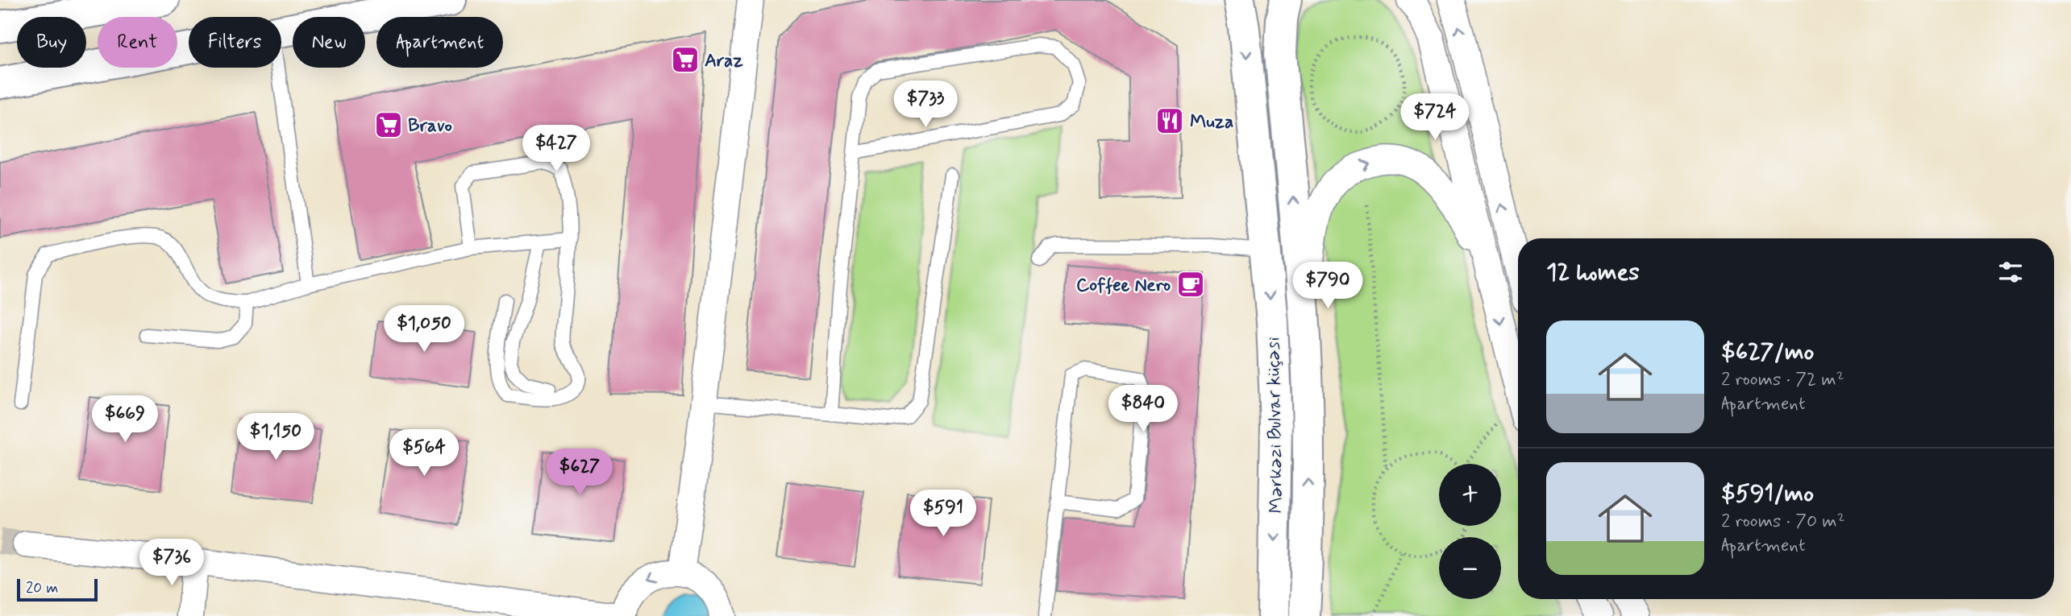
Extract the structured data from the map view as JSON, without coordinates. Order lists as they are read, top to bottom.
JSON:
{
  "streets": {
    "street": ["Mərkəzi Bulvar küçəsi"]
  },
  "places": {
    "supermarket": ["Araz", "Bravo"],
    "restaurant": ["Muza"],
    "cafe": ["Coffee Nero"]
  },
  "scale_bar": "20 m",
  "page": {
    "chip": [
      "Buy",
      "Rent",
      "Filters",
      "New",
      "Apartment"
    ],
    "price": [
      "$733",
      "$724",
      "$427",
      "$790",
      "$1,050",
      "$840",
      "$669",
      "$1,150",
      "$564",
      "$627",
      "$591",
      "$736"
    ],
    "heading": "12 homes",
    "list": [
      {
        "name": "$627/mo",
        "note": "2 rooms · 72 m² · Apartment"
      },
      {
        "name": "$591/mo",
        "note": "2 rooms · 70 m² · Apartment"
      }
    ],
    "map_buttons": ["+", "−"],
    "scale": "20 m"
  }
}
